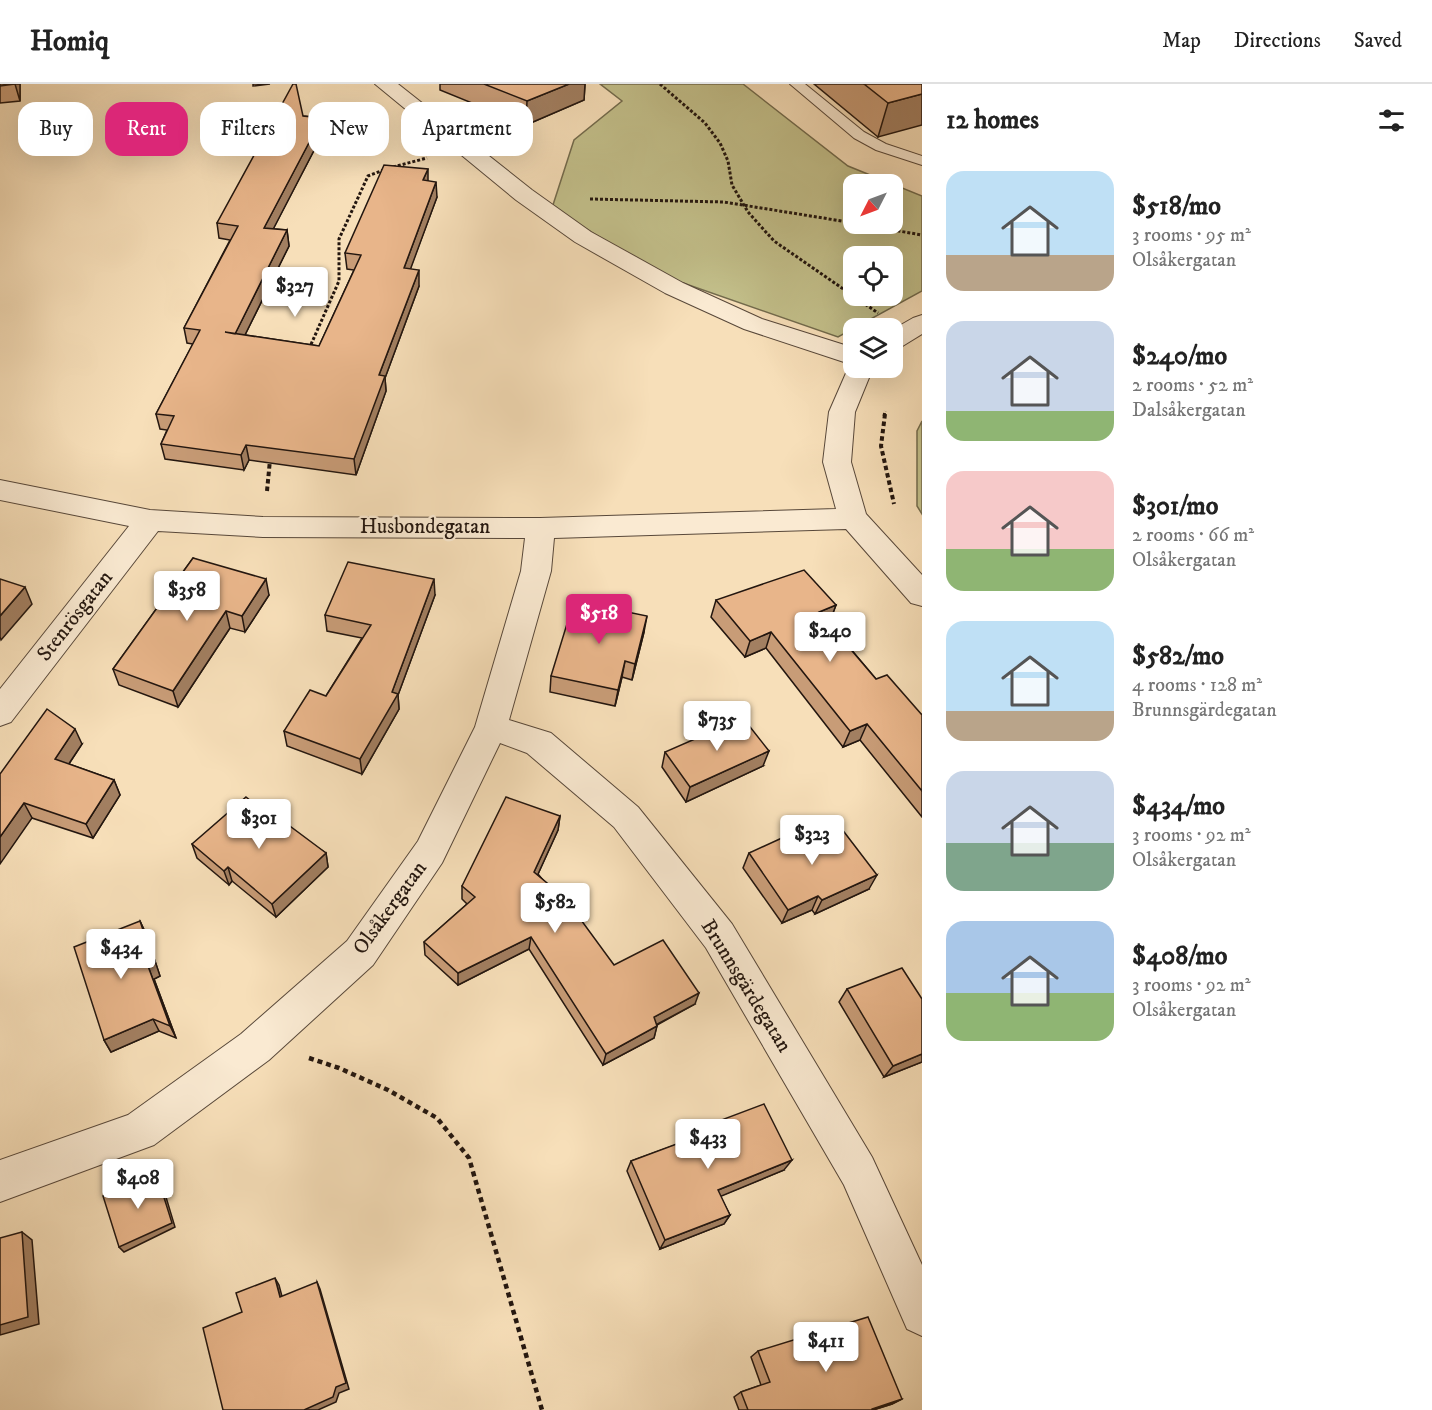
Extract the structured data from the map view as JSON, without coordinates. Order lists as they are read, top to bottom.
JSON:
{
  "streets": {
    "street": [
      "Husbondegatan",
      "Stenrösgatan",
      "Olsåkergatan",
      "Brunnsgärdegatan"
    ]
  },
  "crossings": [
    ["Husbondegatan", "Stenrösgatan"],
    ["Husbondegatan", "Olsåkergatan"],
    ["Olsåkergatan", "Brunnsgärdegatan"]
  ],
  "north": "bottom left",
  "page": {
    "header": "Homiq",
    "nav": ["Map", "Directions", "Saved"],
    "heading": "12 homes",
    "chip": [
      "Buy",
      "Rent",
      "Filters",
      "New",
      "Apartment"
    ],
    "list": [
      {
        "name": "$518/mo",
        "note": "3 rooms · 95 m² · Olsåkergatan"
      },
      {
        "name": "$240/mo",
        "note": "2 rooms · 52 m² · Dalsåkergatan"
      },
      {
        "name": "$301/mo",
        "note": "2 rooms · 66 m² · Olsåkergatan"
      },
      {
        "name": "$582/mo",
        "note": "4 rooms · 128 m² · Brunnsgärdegatan"
      },
      {
        "name": "$434/mo",
        "note": "3 rooms · 92 m² · Olsåkergatan"
      },
      {
        "name": "$408/mo",
        "note": "3 rooms · 92 m² · Olsåkergatan"
      }
    ],
    "price": [
      "$327",
      "$358",
      "$518",
      "$240",
      "$735",
      "$301",
      "$323",
      "$582",
      "$434",
      "$433",
      "$408",
      "$411"
    ]
  }
}
